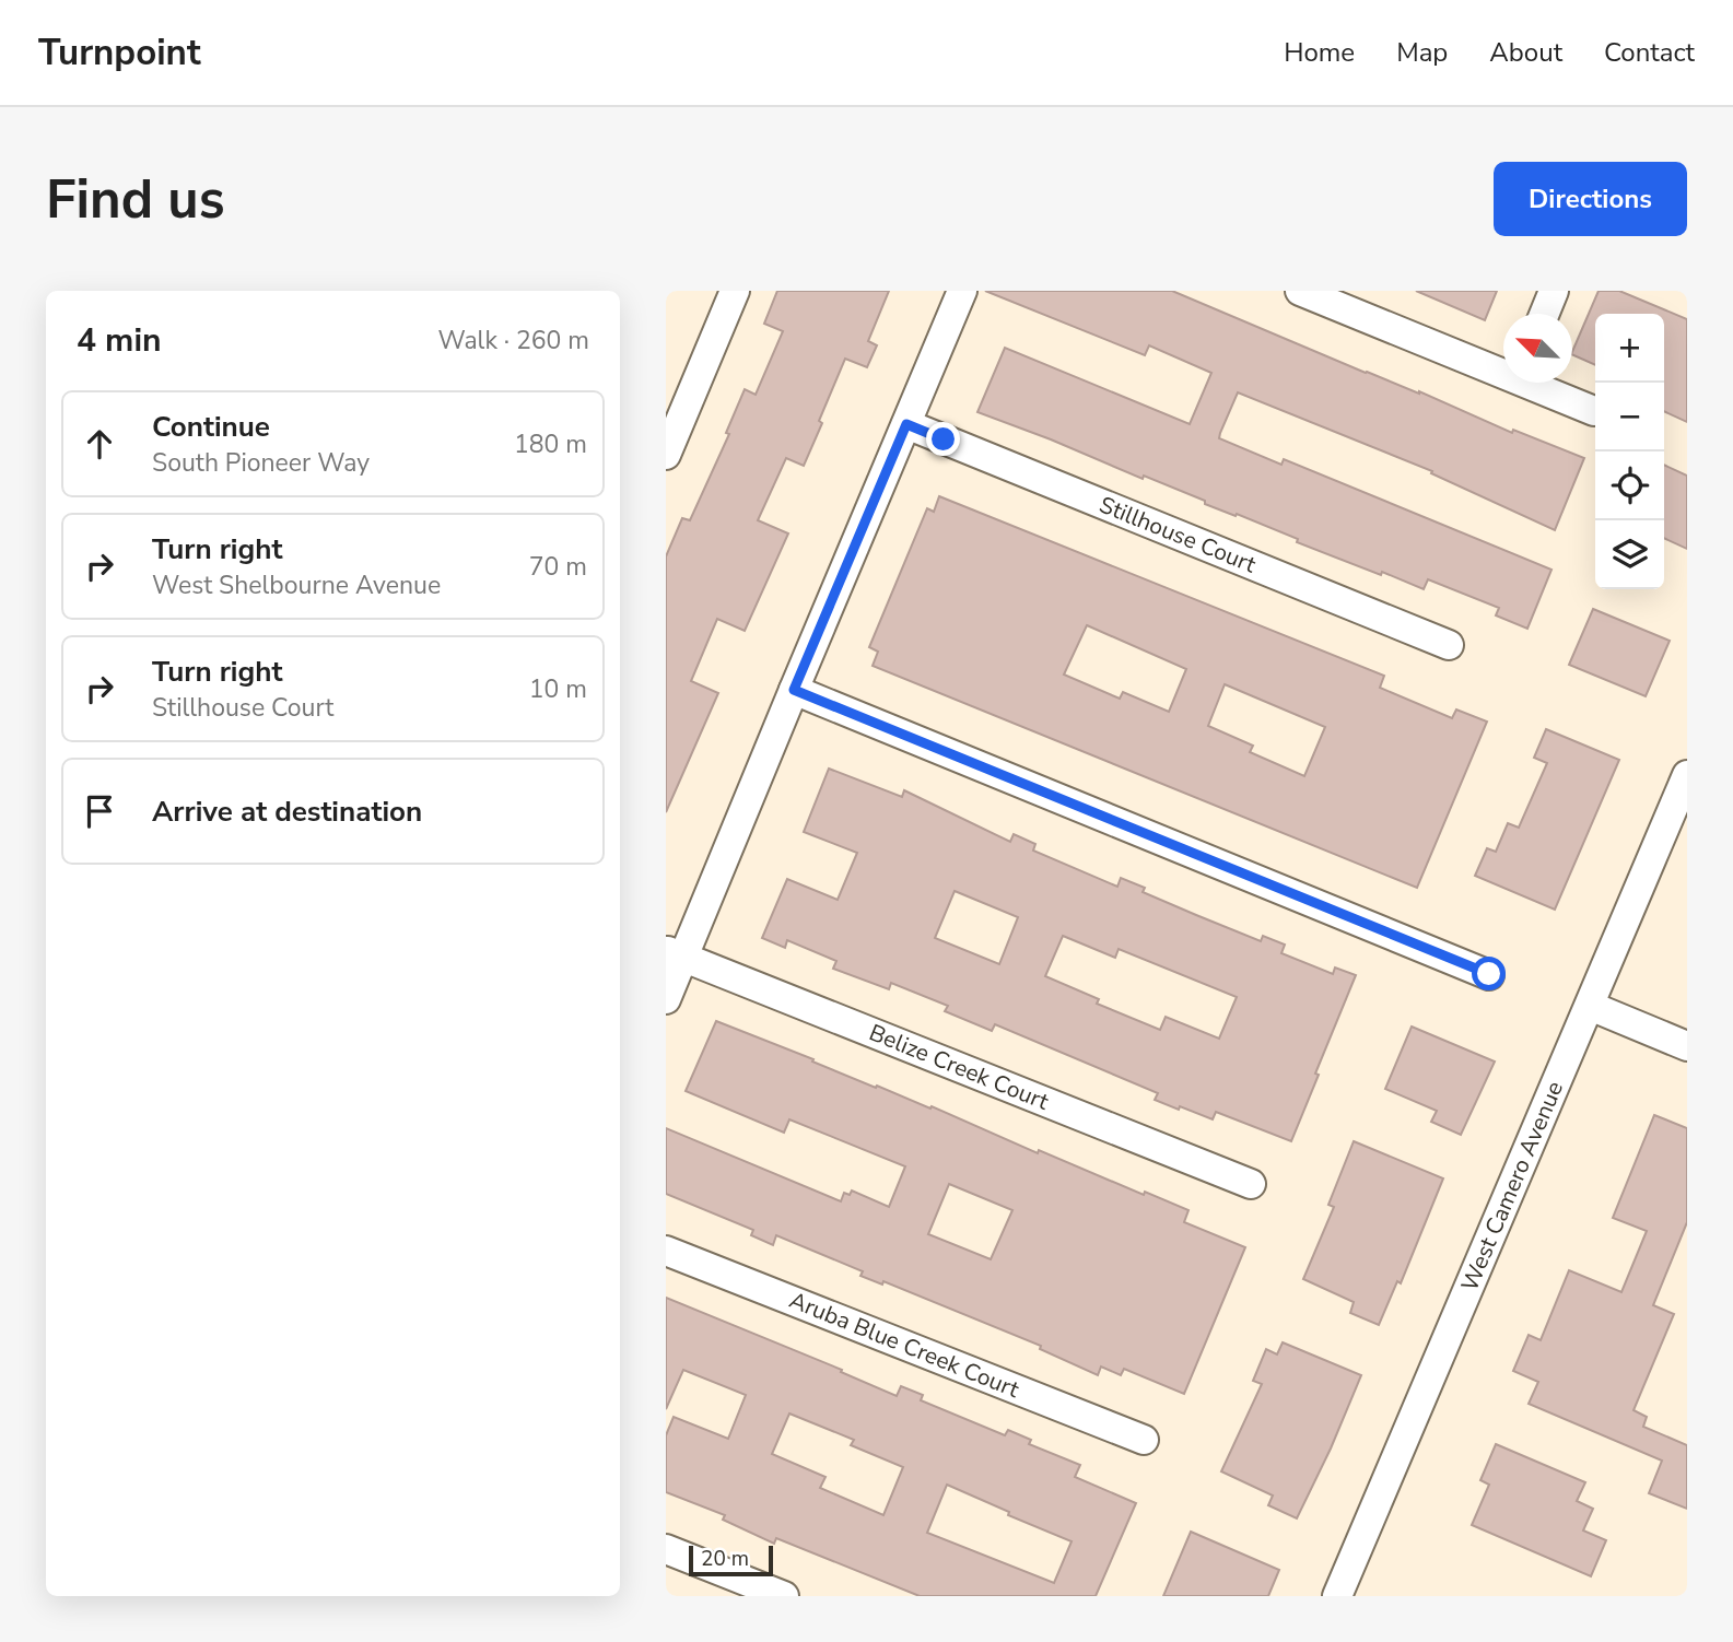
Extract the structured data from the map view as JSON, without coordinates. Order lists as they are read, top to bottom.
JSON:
{
  "streets": {
    "street": [
      "Stillhouse Court",
      "Belize Creek Court",
      "West Camero Avenue",
      "Aruba Blue Creek Court"
    ]
  },
  "scale_bar": "20 m",
  "north": "top left",
  "page": {
    "header": "Turnpoint",
    "nav": [
      "Home",
      "Map",
      "About",
      "Contact"
    ],
    "buttons": "Directions",
    "title": "Find us",
    "heading": ["4 min", "Walk · 260 m"],
    "map_buttons": ["+", "−"],
    "list": [
      ["Continue", "South Pioneer Way", "180 m"],
      ["Turn right", "West Shelbourne Avenue", "70 m"],
      ["Turn right", "Stillhouse Court", "10 m"],
      "Arrive at destination"
    ],
    "scale": "20 m"
  }
}
